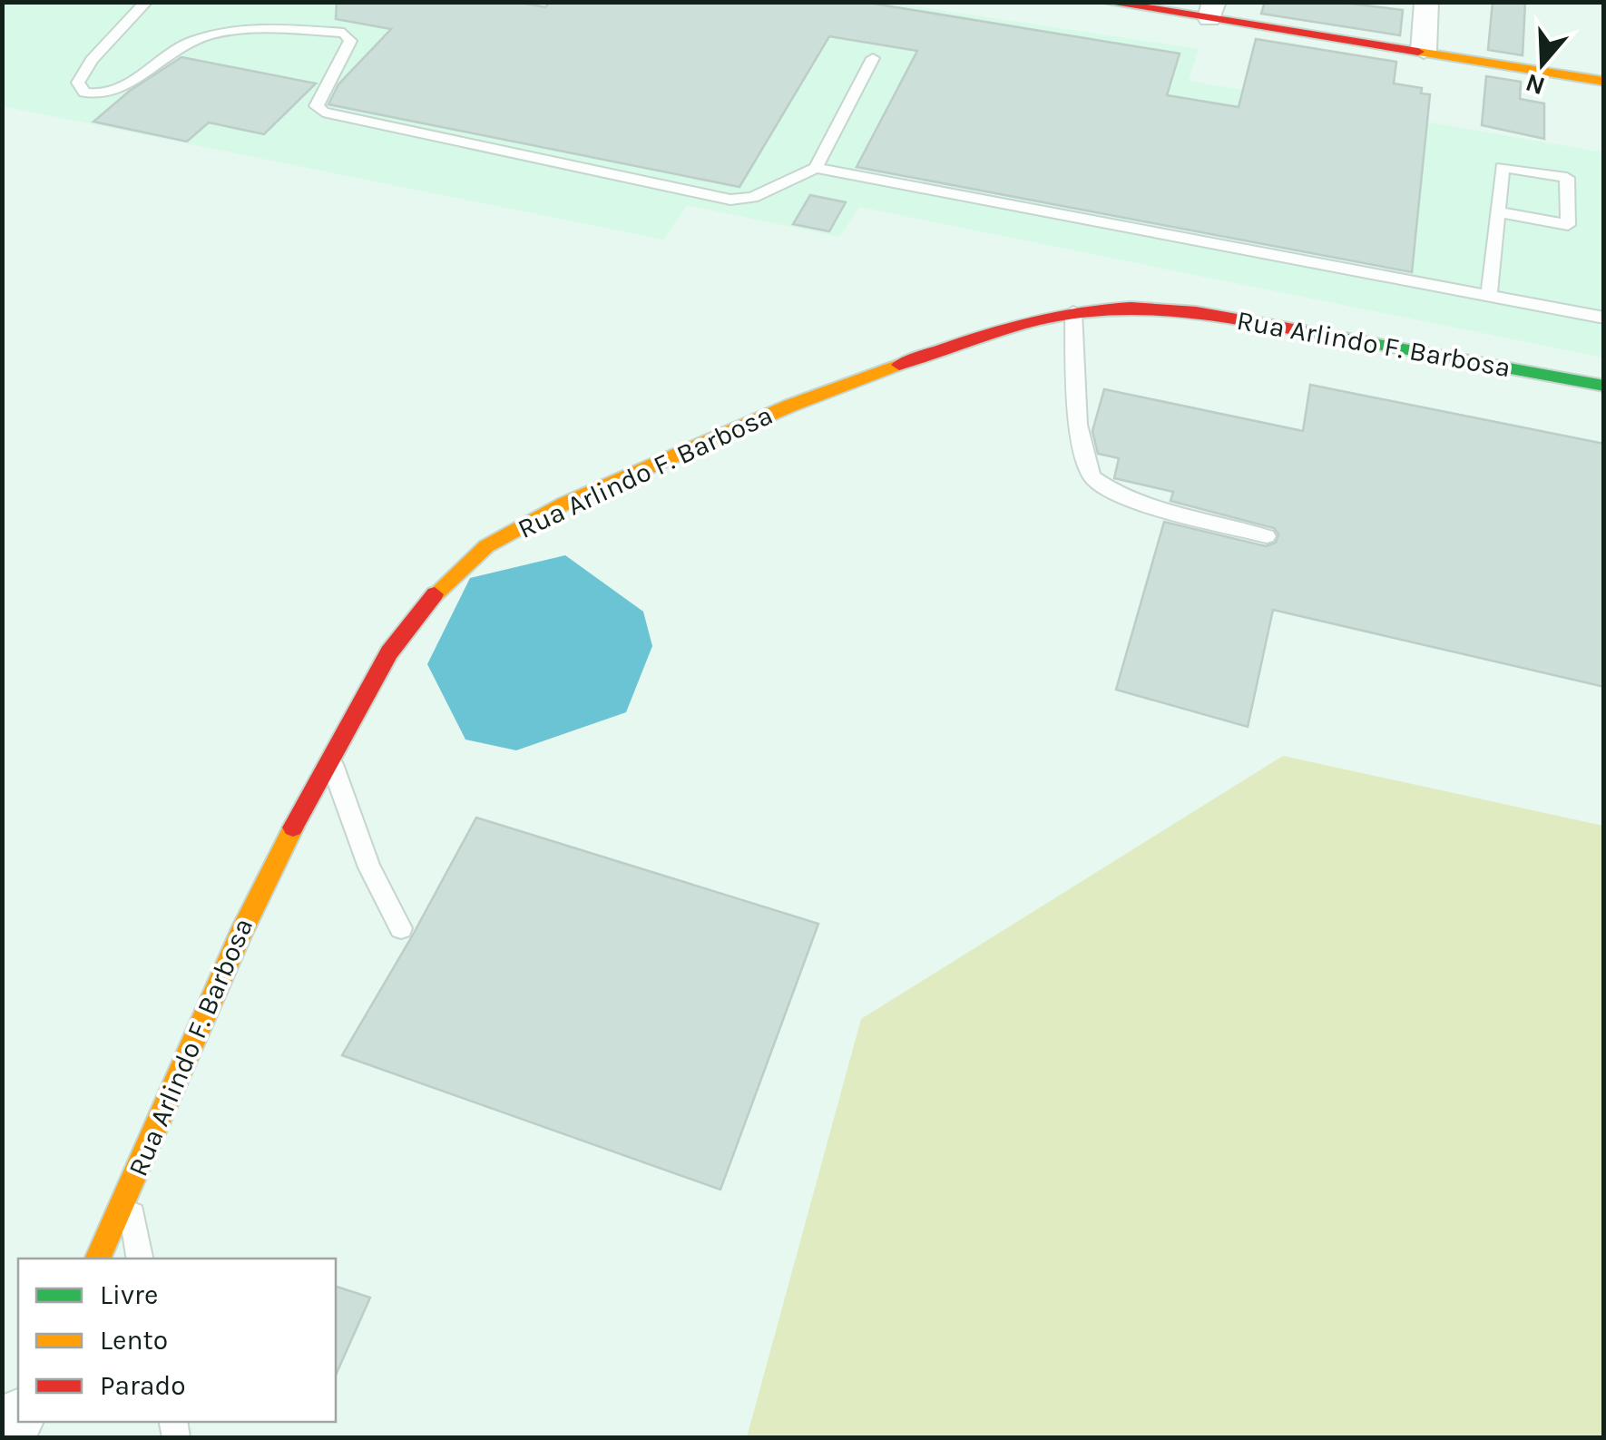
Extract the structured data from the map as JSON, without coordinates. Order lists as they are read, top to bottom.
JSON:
{
  "streets": {
    "street": ["Rua Arlindo F. Barbosa"]
  },
  "legend": ["Livre", "Lento", "Parado"],
  "north": "bottom"
}
